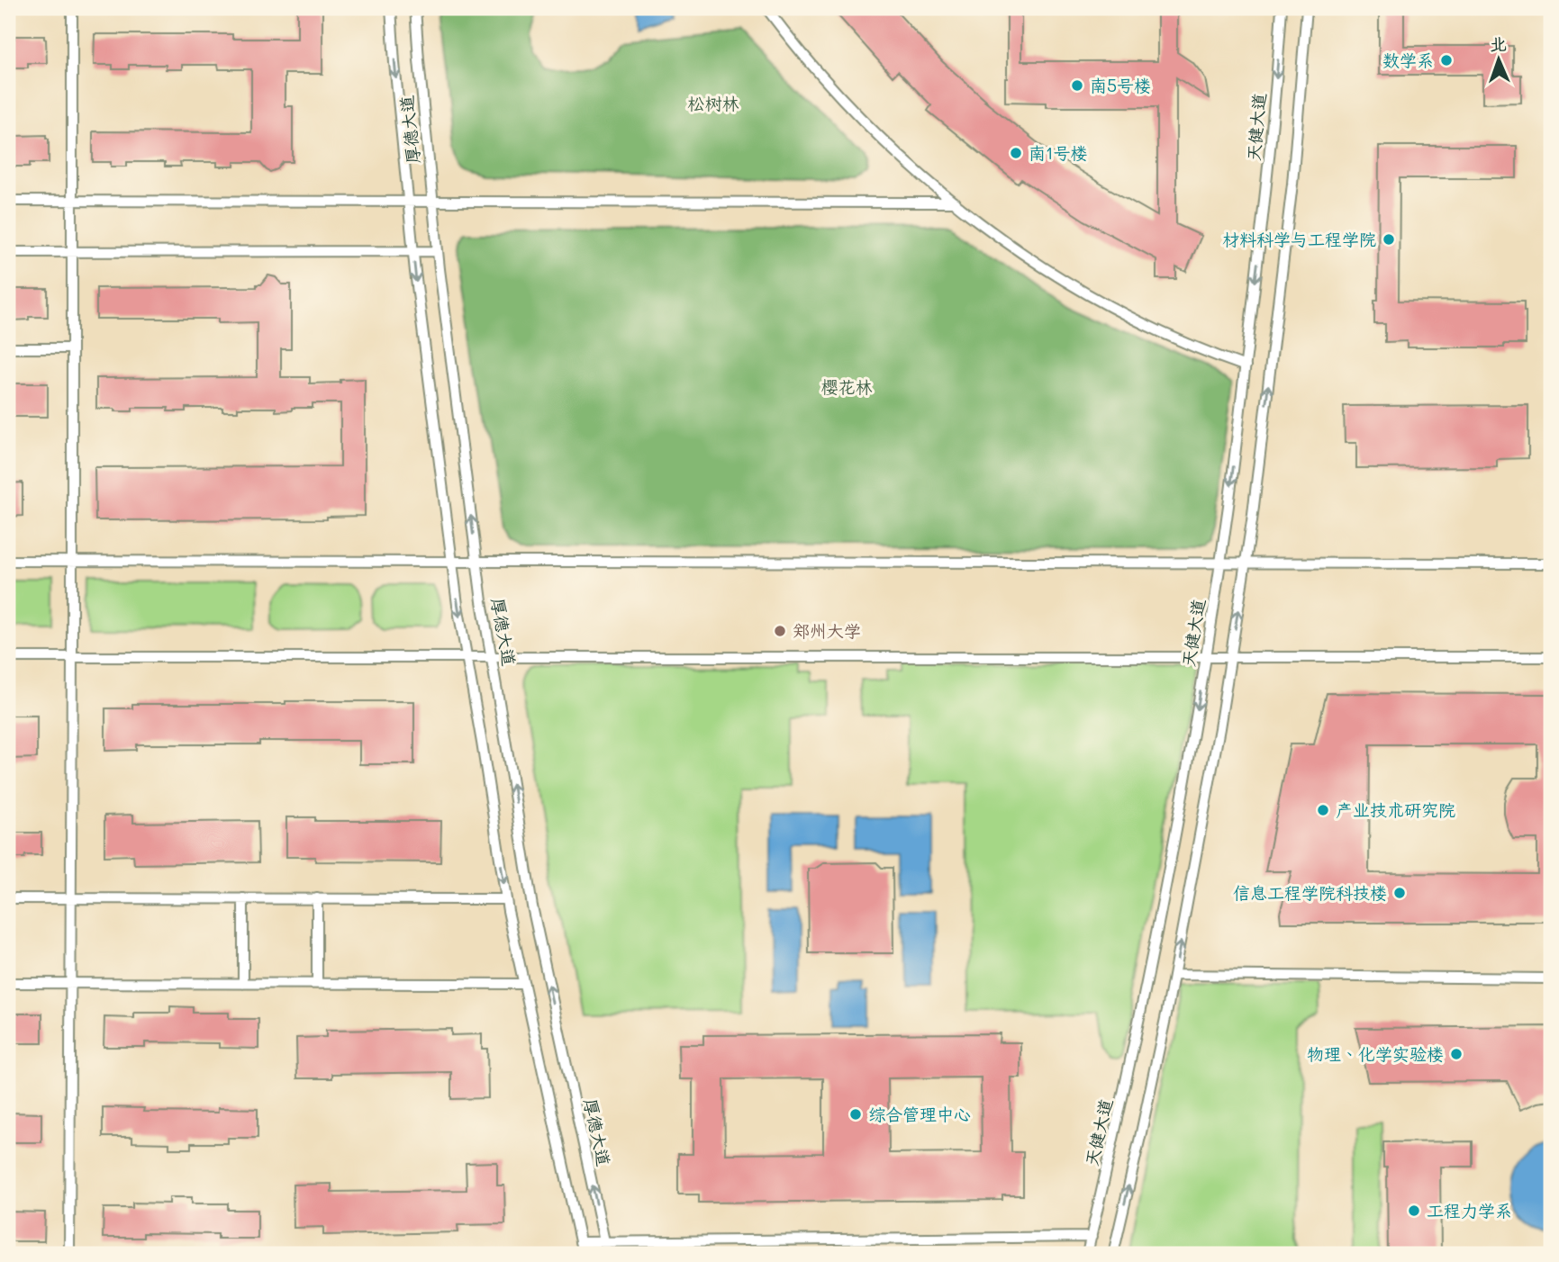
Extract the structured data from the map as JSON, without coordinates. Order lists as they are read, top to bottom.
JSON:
{
  "streets": {
    "lane": ["天健大道", "厚德大道"]
  },
  "parks": ["松树林", "樱花林"],
  "places": [
    "数学系",
    "南5号楼",
    "南1号楼",
    "材料科学与工程学院",
    "郑州大学",
    "产业技术研究院",
    "信息工程学院科技楼",
    "物理、化学实验楼",
    "综合管理中心",
    "工程力学系"
  ],
  "north": "top"
}
